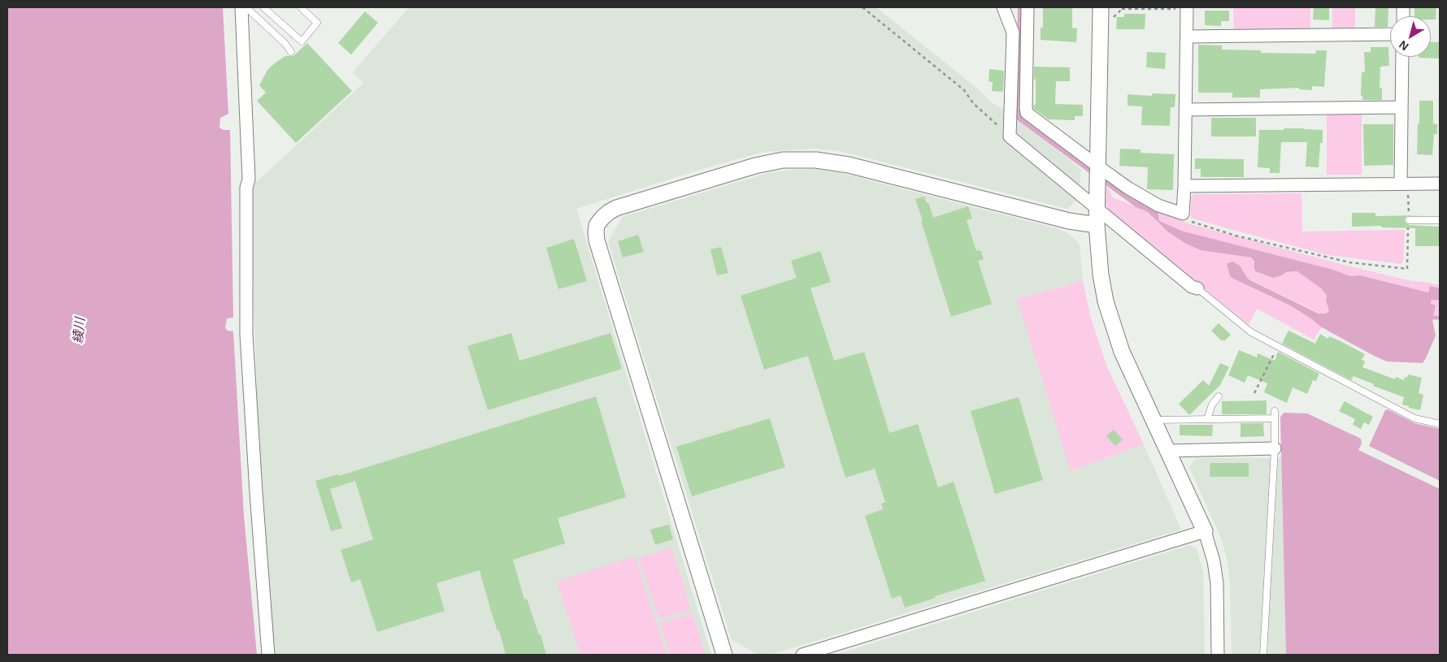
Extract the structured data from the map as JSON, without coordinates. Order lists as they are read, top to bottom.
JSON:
{
  "water": ["綾川"],
  "north": "bottom left"
}
